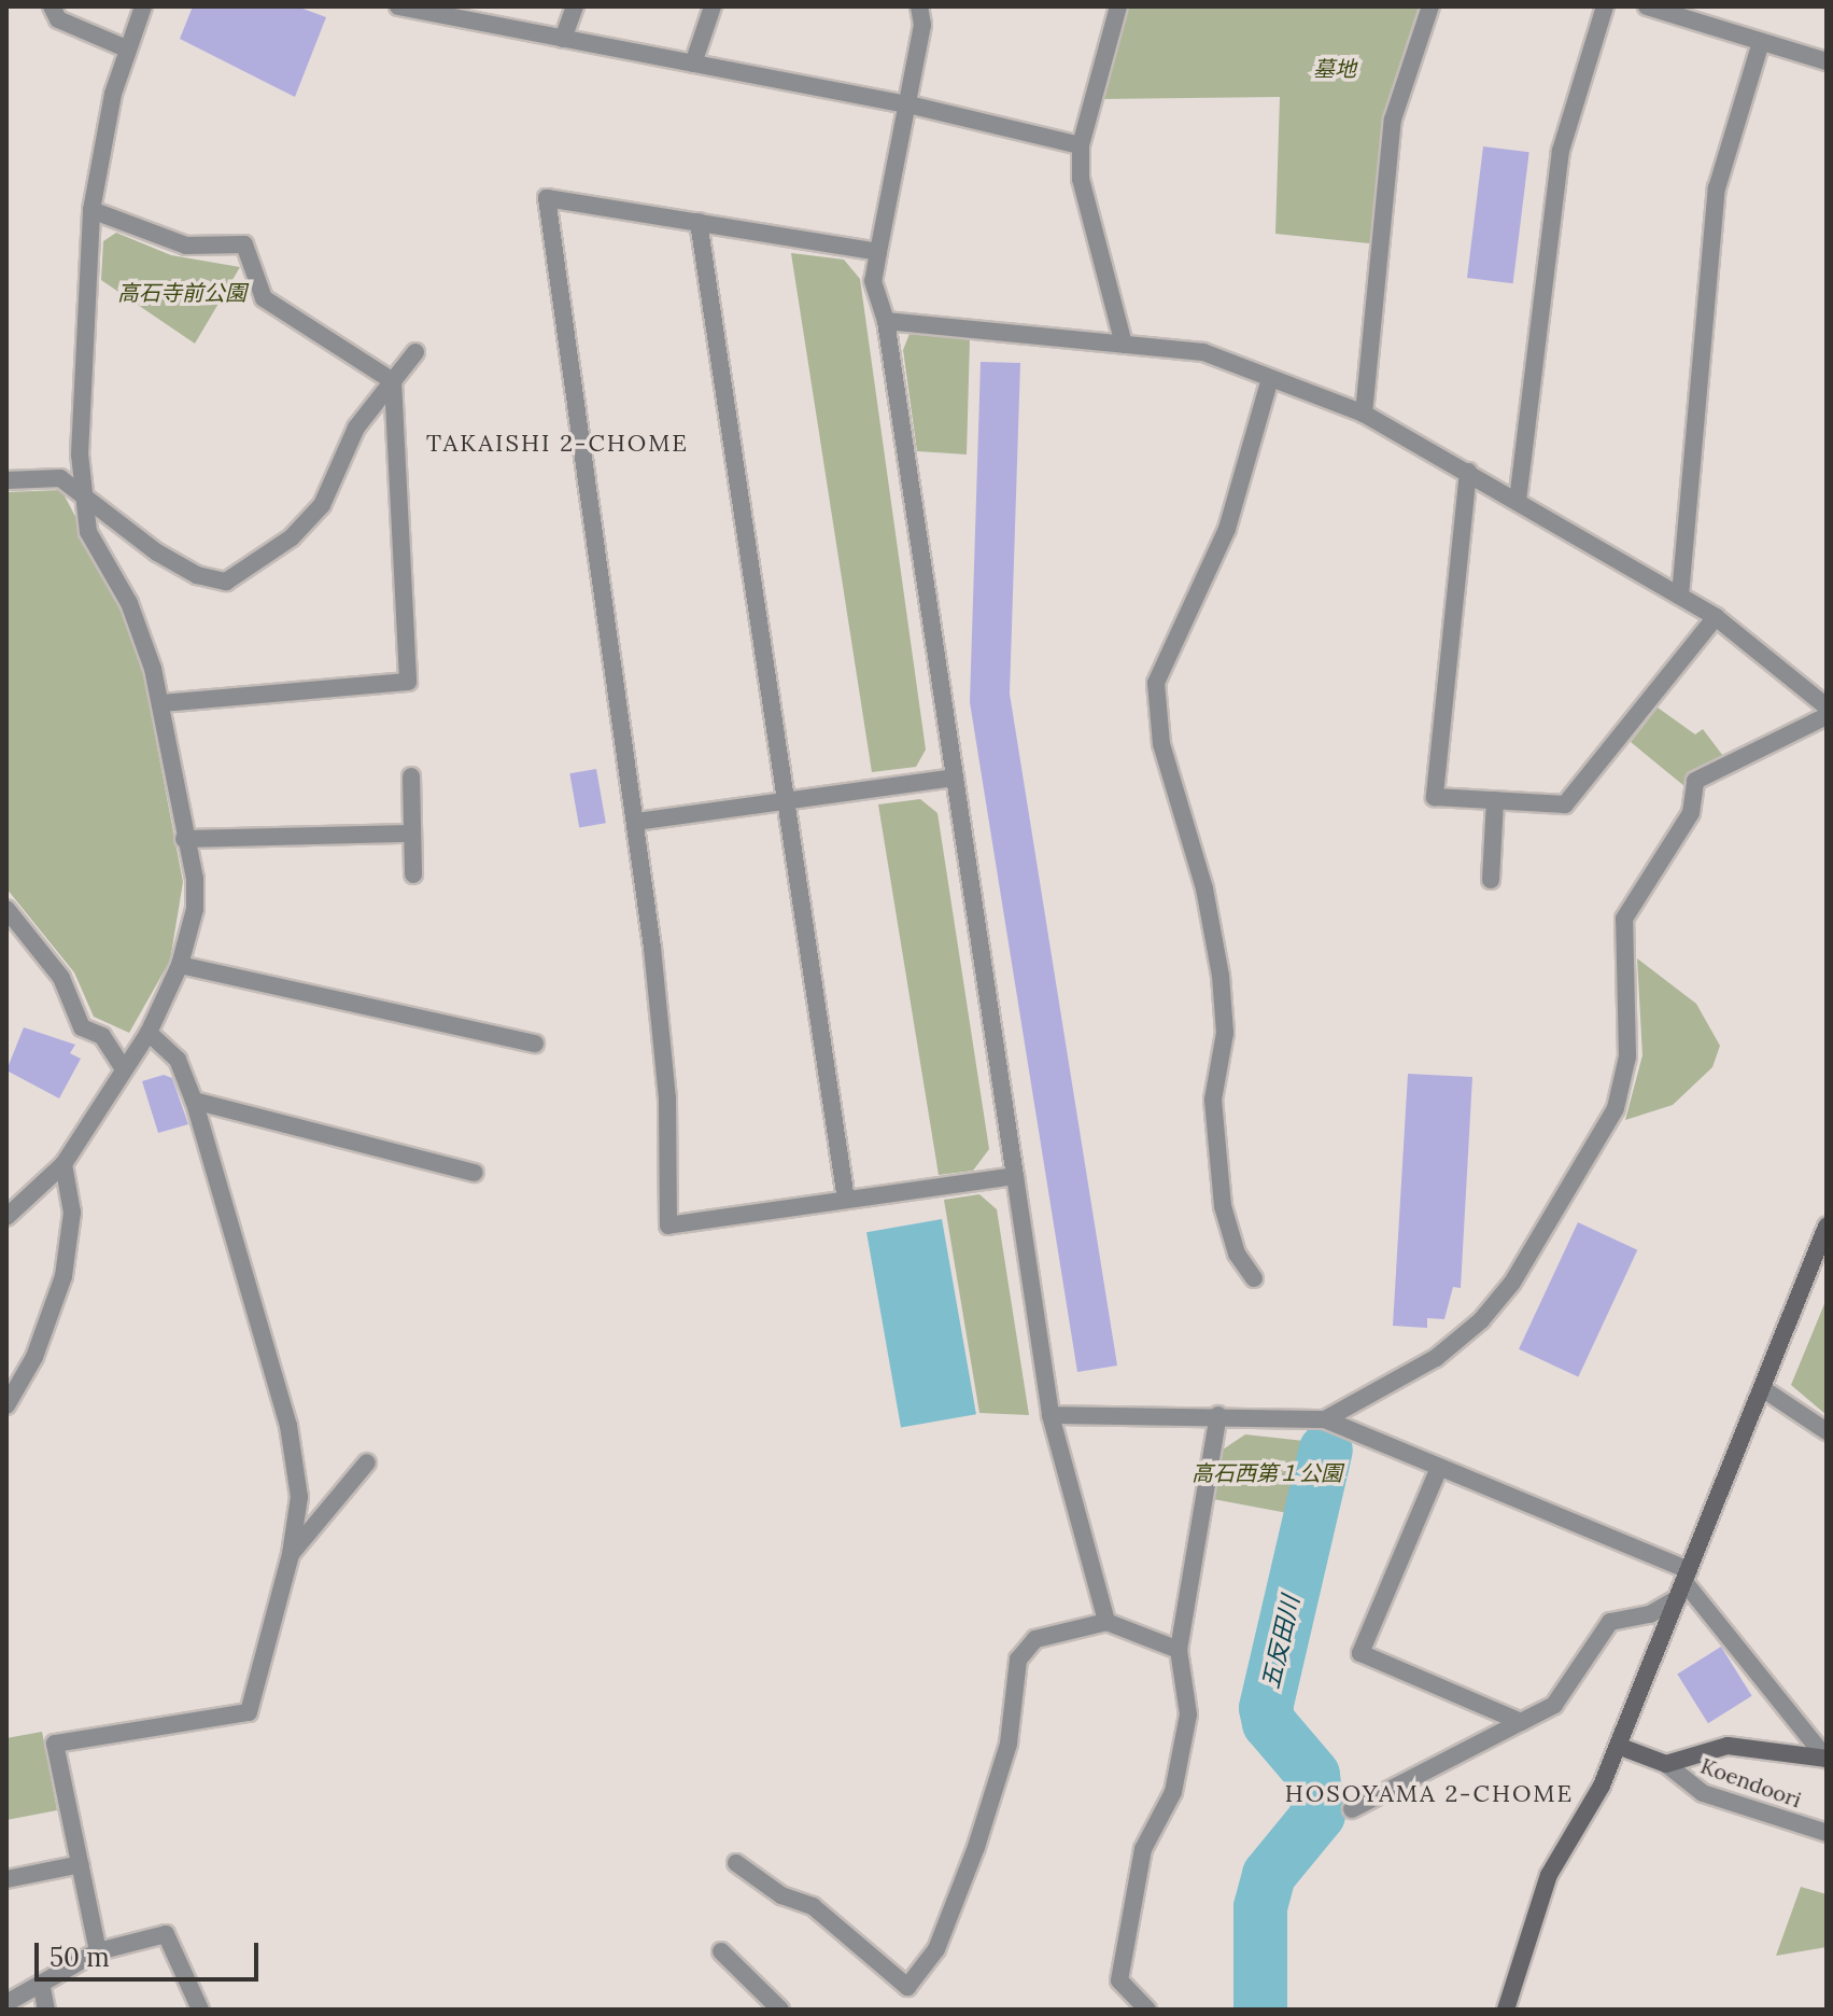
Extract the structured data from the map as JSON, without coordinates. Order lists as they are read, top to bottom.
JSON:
{
  "streets": {
    "street": ["Koendoori"]
  },
  "districts": ["TAKAISHI 2-CHOME", "HOSOYAMA 2-CHOME"],
  "water": ["五反田川"],
  "parks": ["墓地", "高石寺前公園", "高石西第１公園"],
  "scale_bar": "50 m"
}
